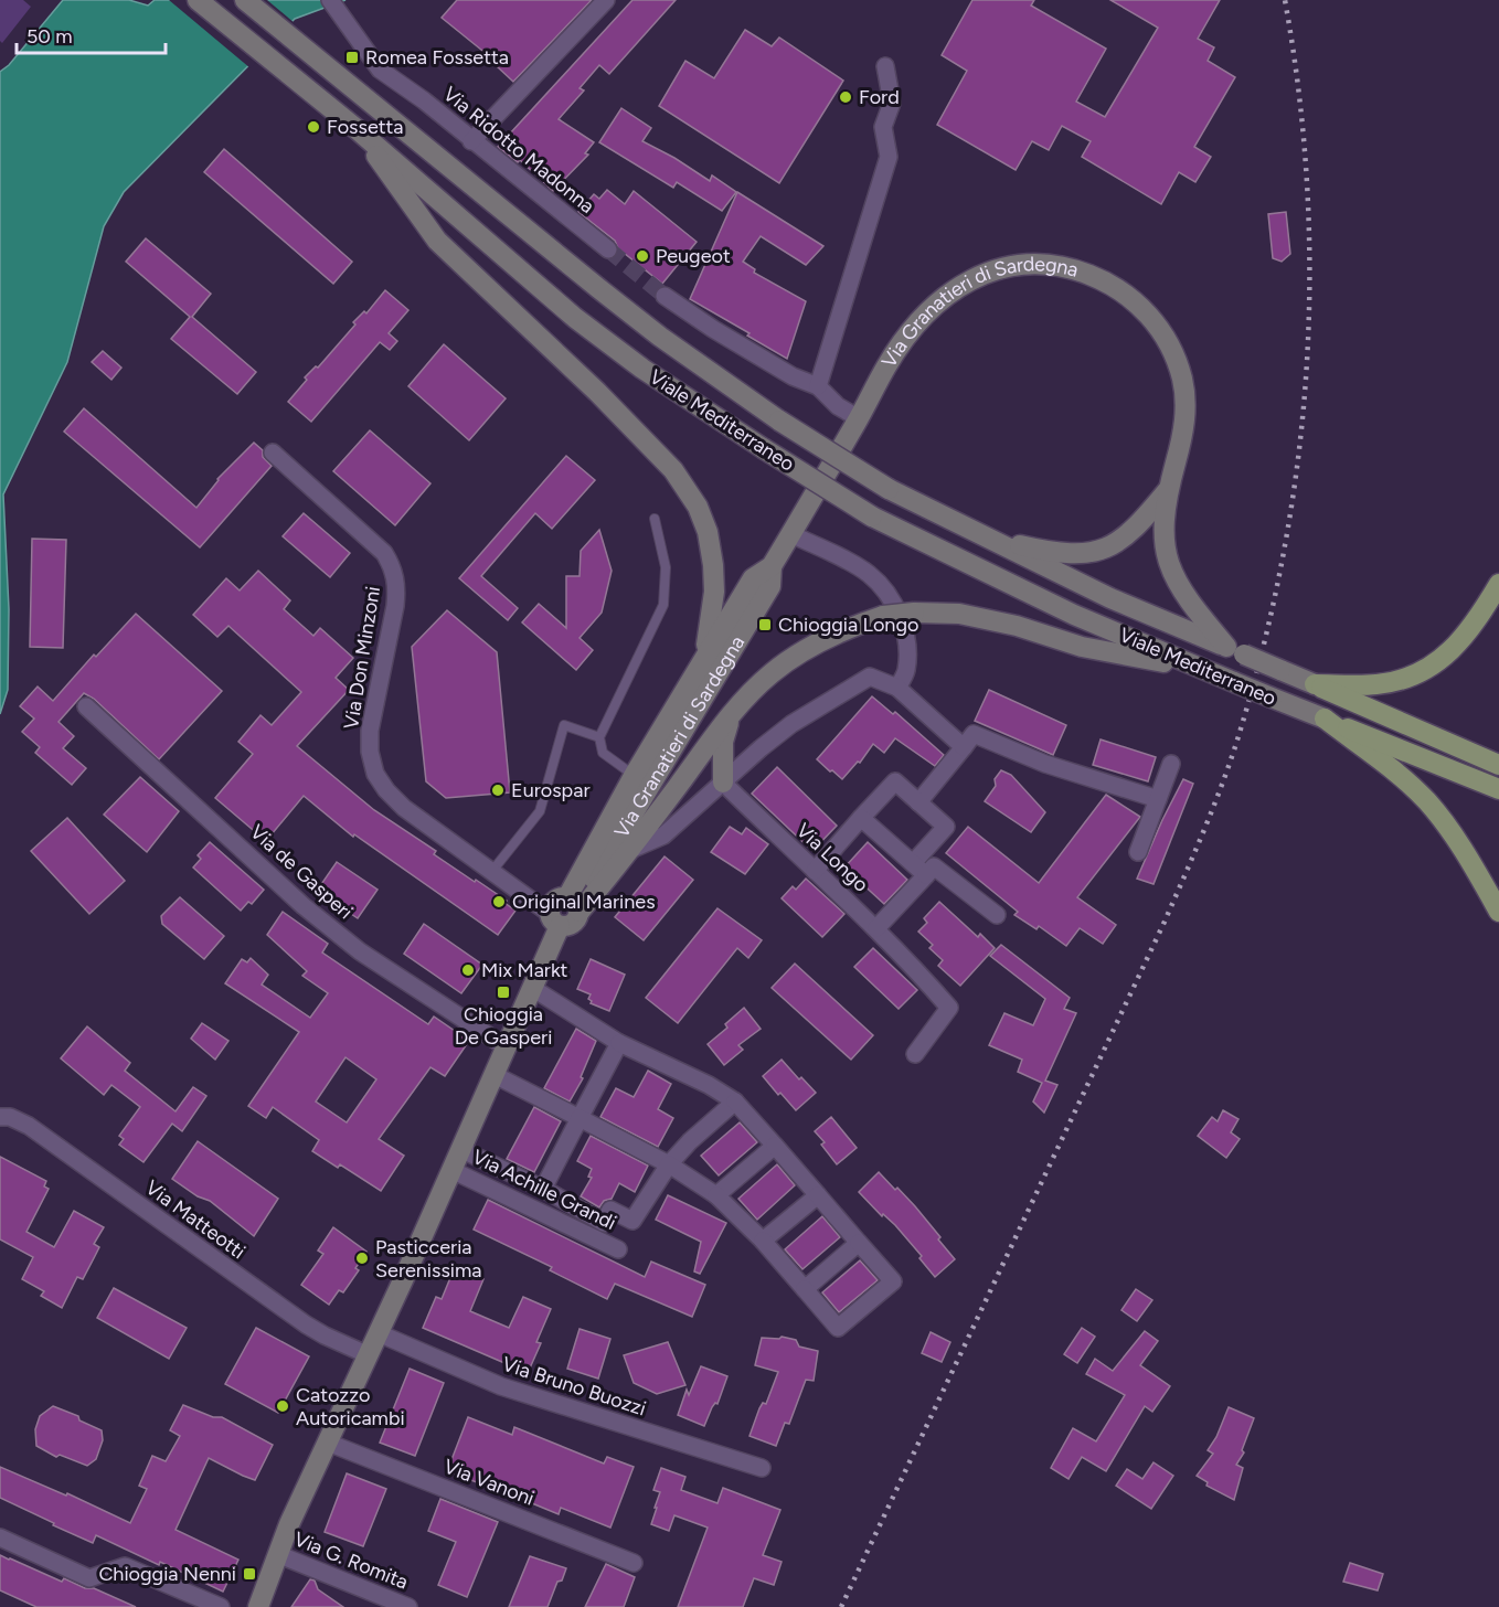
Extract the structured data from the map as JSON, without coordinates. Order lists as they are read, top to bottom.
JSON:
{
  "streets": {
    "street": [
      "Via Ridotto Madonna",
      "Via Granatieri di Sardegna",
      "Viale Mediterraneo",
      "Via Don Minzoni",
      "Via Longo",
      "Via de Gasperi",
      "Via Achille Grandi",
      "Via Matteotti",
      "Via Bruno Buozzi",
      "Via Vanoni",
      "Via G. Romita"
    ]
  },
  "places": {
    "transit": [
      "Romea Fossetta",
      "Chioggia Longo",
      "Chioggia De Gasperi",
      "Chioggia Nenni"
    ],
    "other": [
      "Ford",
      "Fossetta",
      "Peugeot",
      "Eurospar",
      "Original Marines",
      "Mix Markt",
      "Pasticceria Serenissima",
      "Catozzo Autoricambi"
    ]
  },
  "scale_bar": "50 m"
}
